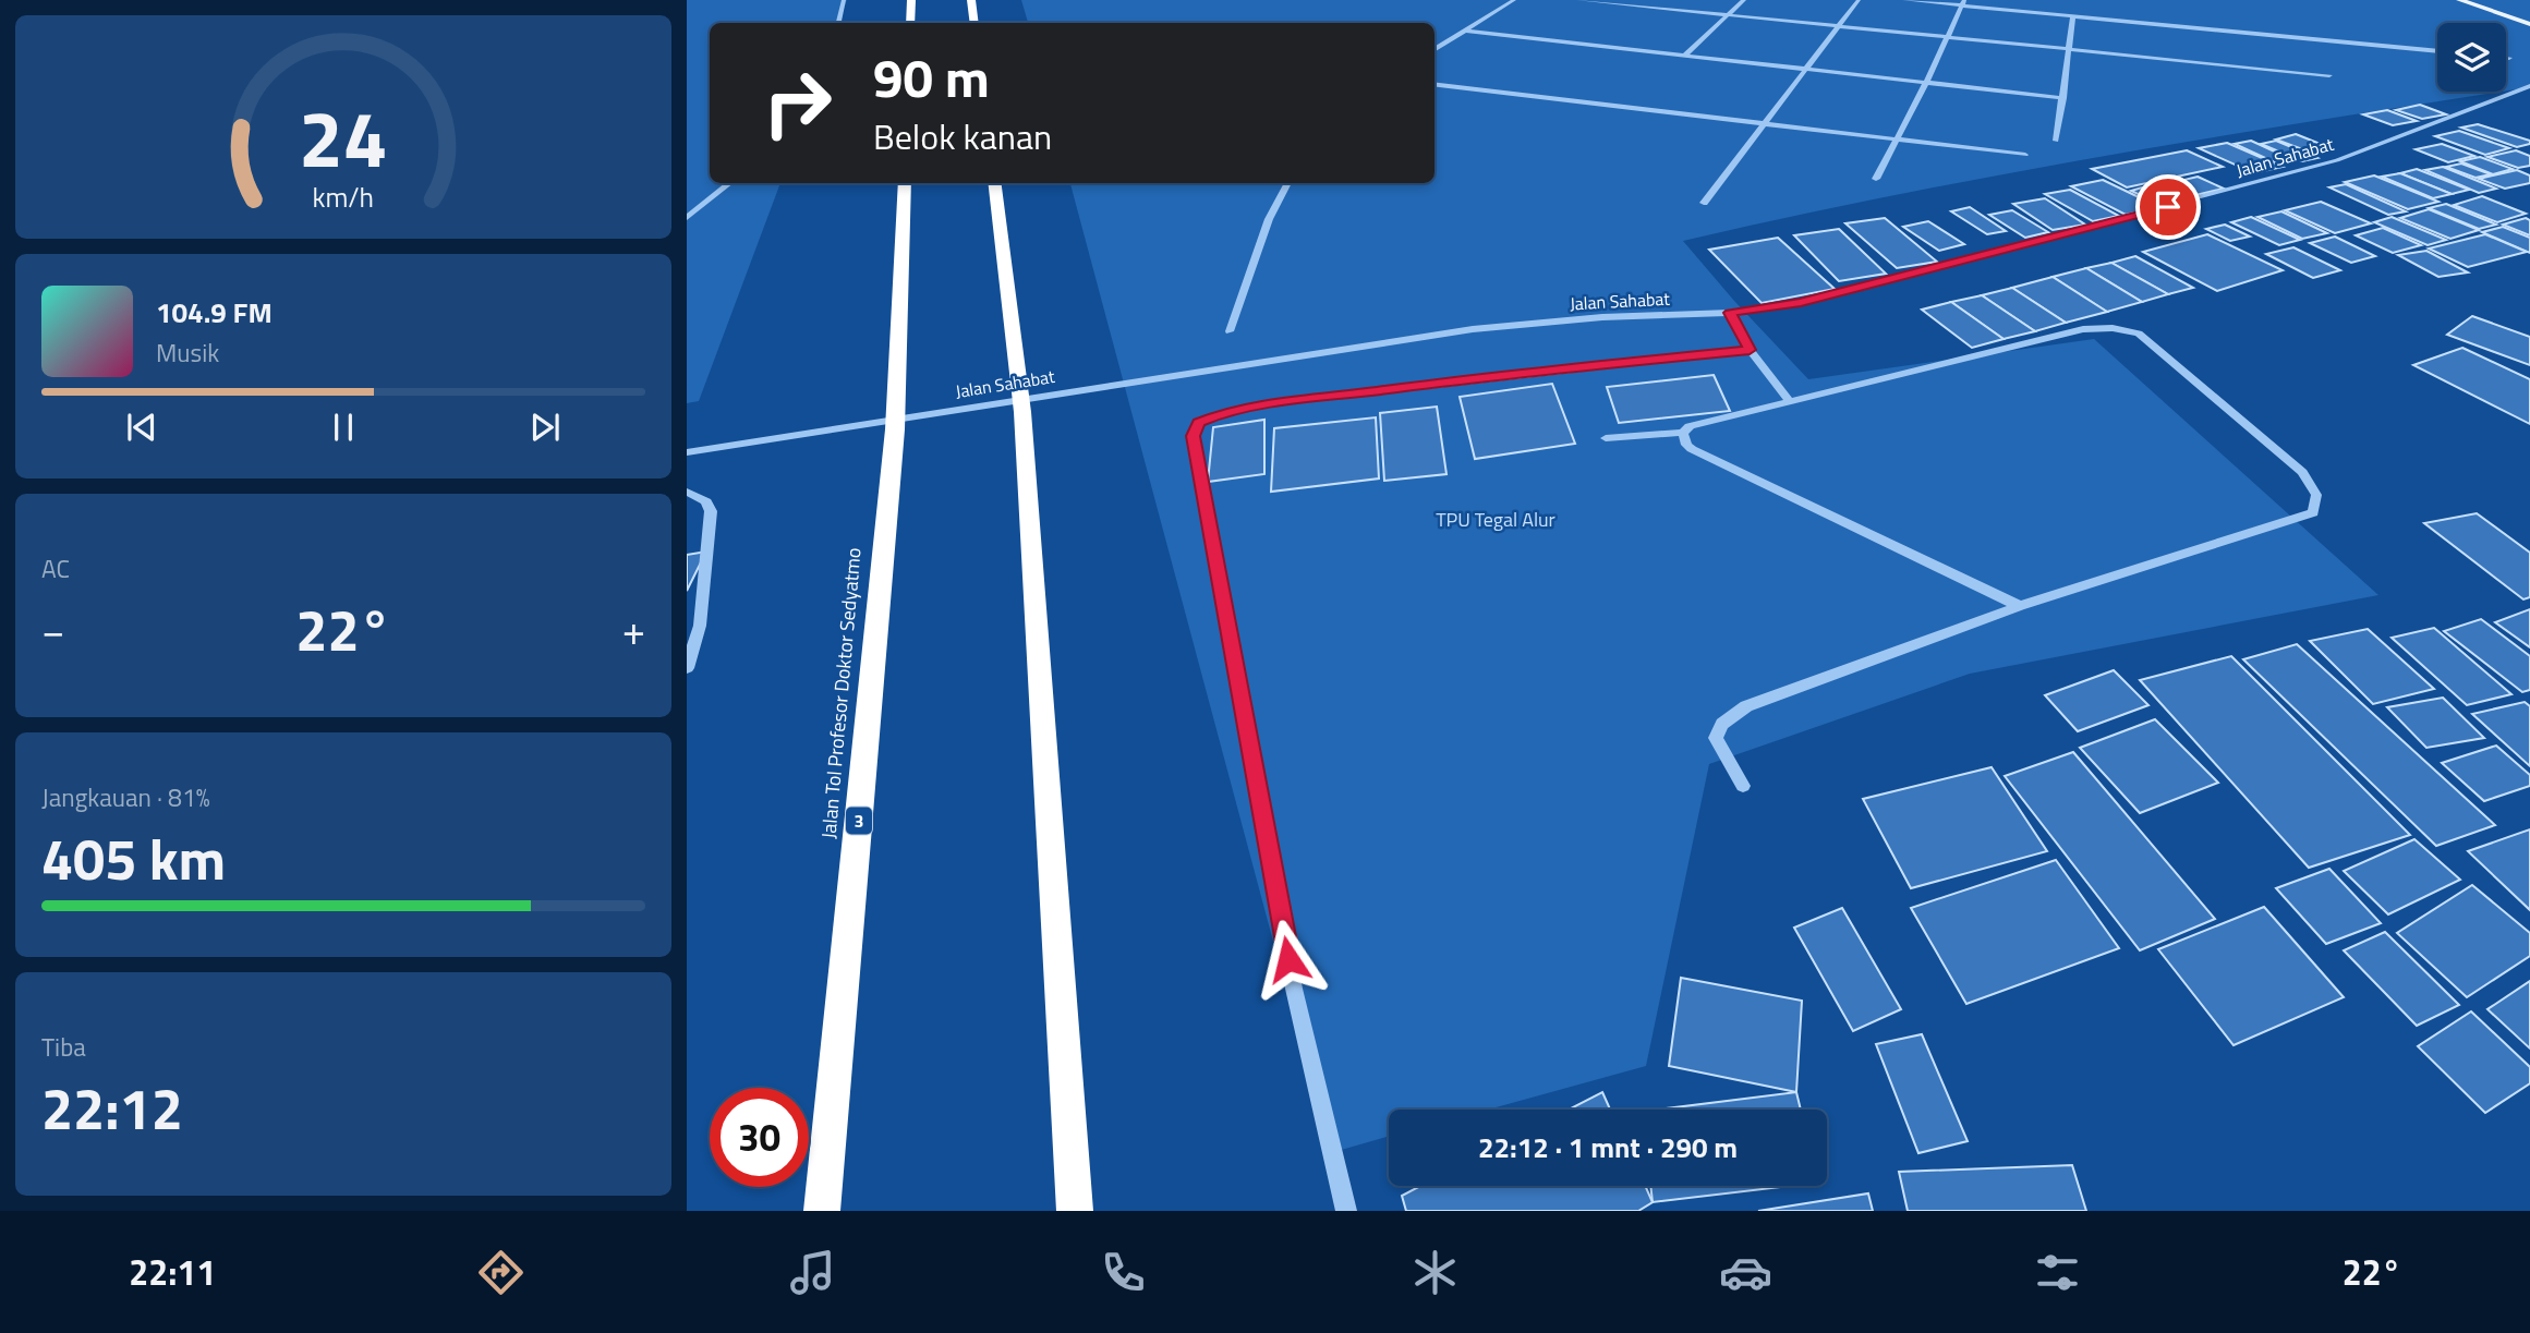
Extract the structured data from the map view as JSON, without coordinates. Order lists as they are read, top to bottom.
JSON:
{
  "streets": {
    "highway": ["Jalan Tol Profesor Doktor Sedyatmo", "3"],
    "street": ["Jalan Sahabat"]
  },
  "parks": ["TPU Tegal Alur"],
  "page": {
    "turn": ["90 m", "Belok kanan"],
    "song": ["104.9 FM", "Musik"],
    "tile": [
      "AC",
      ["Jangkauan · 81%", "405 km"],
      ["Tiba", "22:12"]
    ],
    "heat": ["−", "22°", "+"],
    "limit": "30",
    "trip": "22:12 · 1 mnt · 290 m",
    "tabs": ["22:11", "22°"],
    "gauge": ["24", "km/h"]
  }
}
